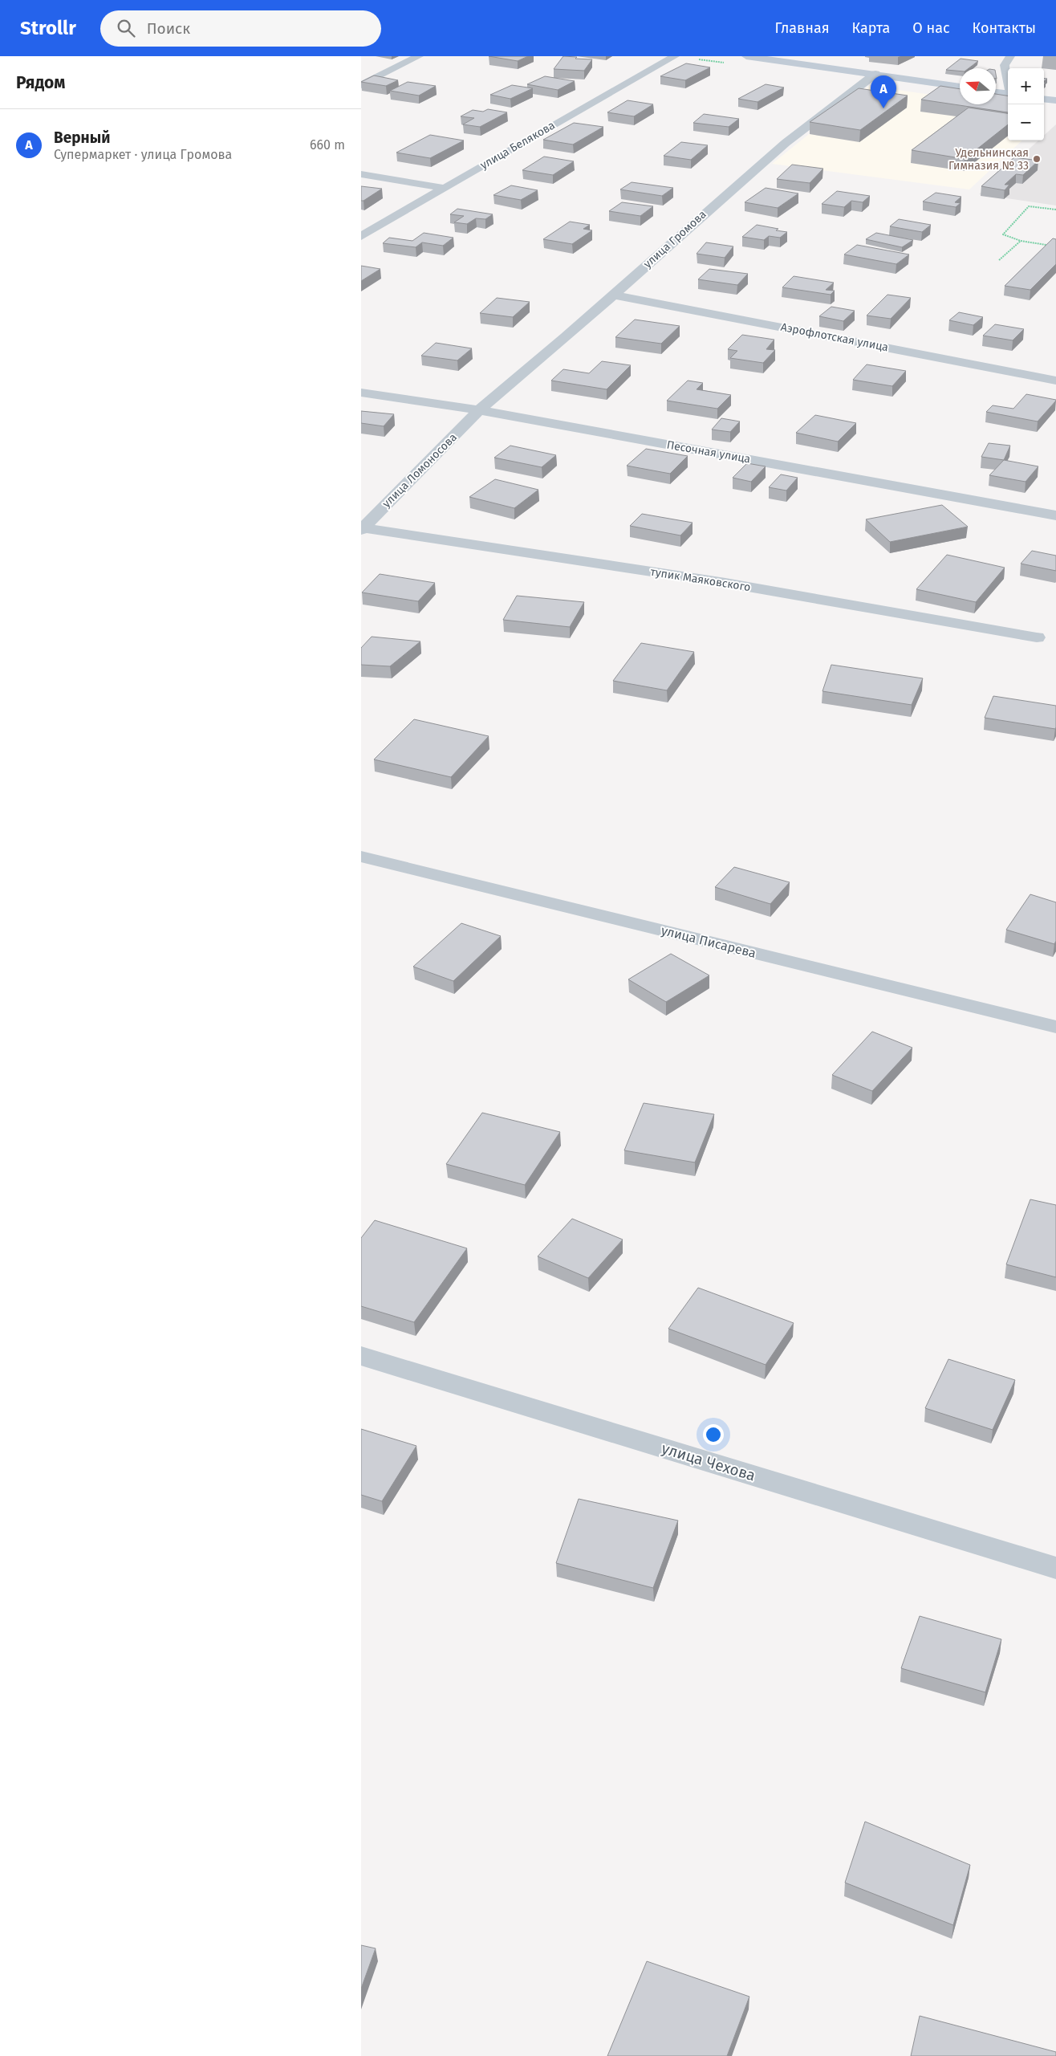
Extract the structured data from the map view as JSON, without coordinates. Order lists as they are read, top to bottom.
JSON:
{
  "streets": {
    "street": [
      "улица Белякова",
      "улица Громова",
      "Аэрофлотская улица",
      "Песочная улица",
      "улица Ломоносова",
      "тупик Маяковского",
      "улица Писарева",
      "улица Чехова"
    ]
  },
  "crossings": [
    ["улица Громова", "Аэрофлотская улица"],
    ["улица Громова", "Песочная улица"],
    ["улица Громова", "улица Ломоносова"],
    ["Песочная улица", "улица Ломоносова"],
    ["улица Ломоносова", "тупик Маяковского"]
  ],
  "places": ["Удельнинская Гимназия № 33"],
  "north": "left",
  "page": {
    "header": "Strollr",
    "search": "Поиск",
    "nav": [
      "Главная",
      "Карта",
      "О нас",
      "Контакты"
    ],
    "heading": "Рядом",
    "map_buttons": ["+", "−"],
    "pins": "A",
    "list": [
      {
        "mark": "A",
        "name": "Верный",
        "note": "Супермаркет · улица Громова",
        "value": "660 m"
      }
    ]
  }
}
